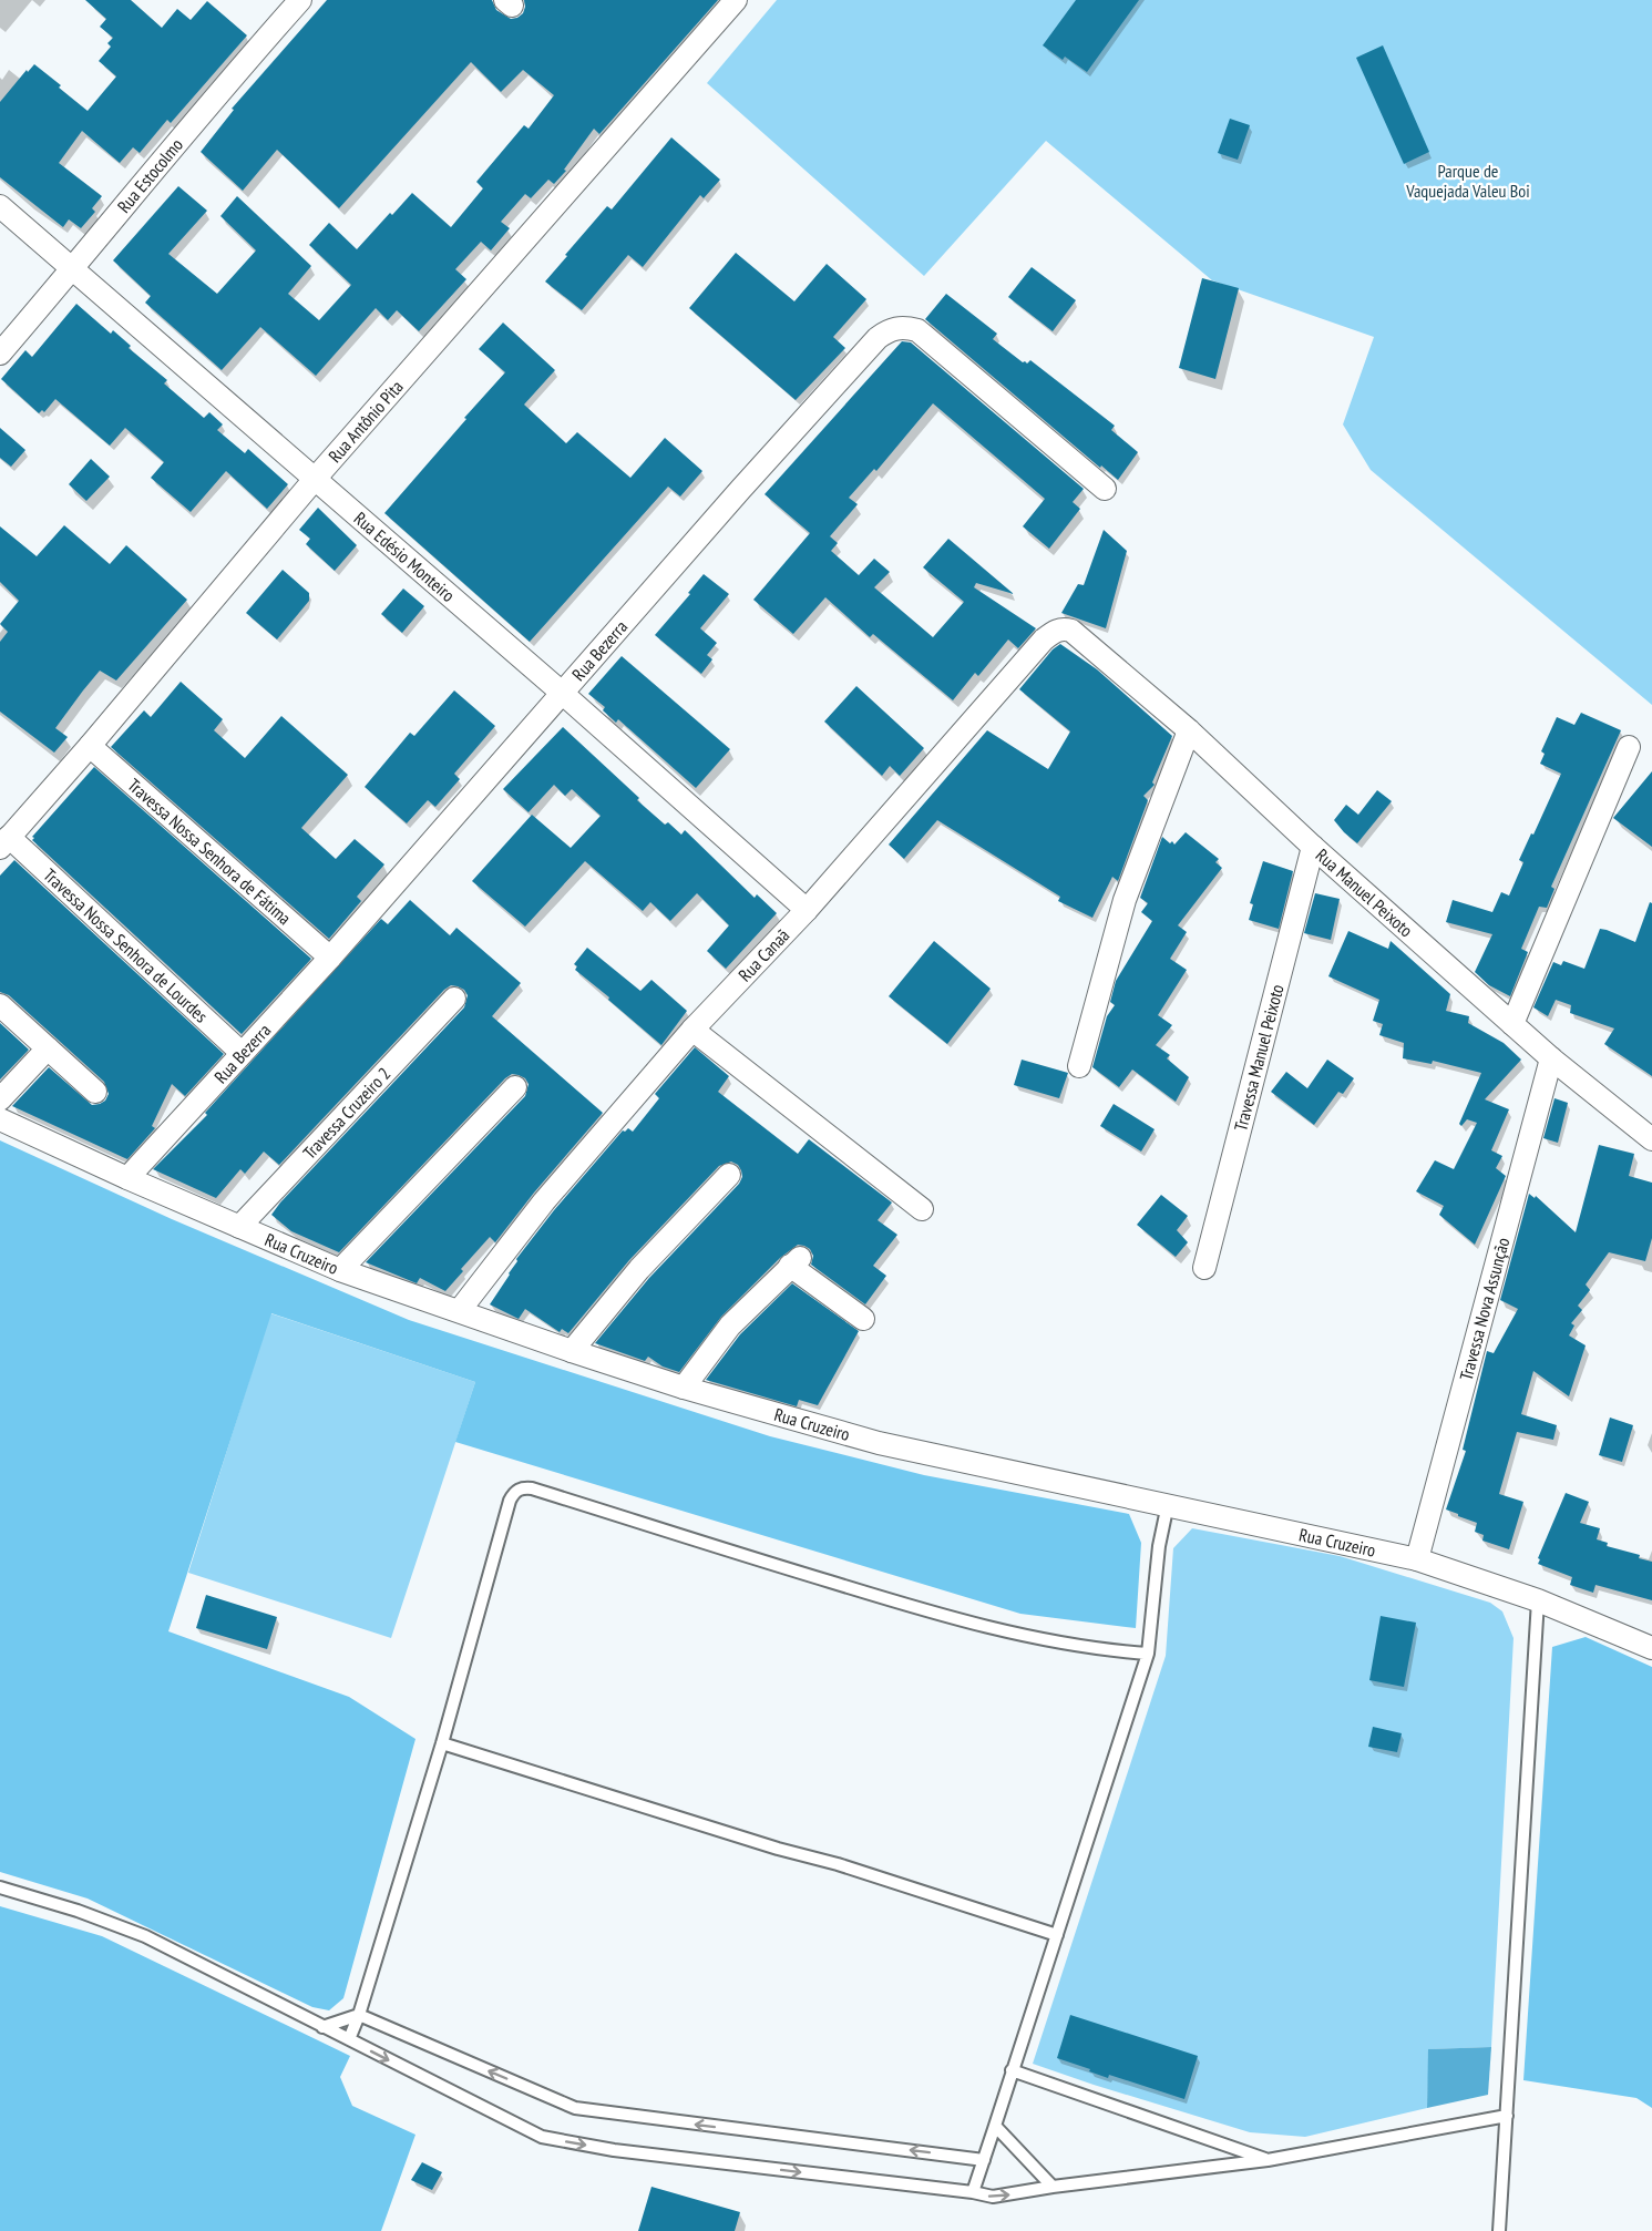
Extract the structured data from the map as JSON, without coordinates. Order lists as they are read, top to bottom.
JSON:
{
  "streets": {
    "street": [
      "Rua Estocolmo",
      "Rua Antônio Pita",
      "Rua Edésio Monteiro",
      "Rua Bezerra",
      "Travessa Nossa Senhora de Fátima",
      "Rua Manuel Peixoto",
      "Travessa Nossa Senhora de Lourdes",
      "Rua Canaã",
      "Travessa Manuel Peixoto",
      "Travessa Cruzeiro 2",
      "Rua Cruzeiro",
      "Travessa Nova Assunção"
    ]
  },
  "crossings": [
    ["Rua Estocolmo", "Rua Edésio Monteiro"],
    ["Rua Antônio Pita", "Rua Edésio Monteiro"],
    ["Rua Antônio Pita", "Travessa Nossa Senhora de Fátima"],
    ["Rua Antônio Pita", "Travessa Nossa Senhora de Lourdes"],
    ["Rua Edésio Monteiro", "Rua Bezerra"],
    ["Rua Edésio Monteiro", "Rua Canaã"],
    ["Rua Bezerra", "Travessa Nossa Senhora de Fátima"],
    ["Rua Bezerra", "Travessa Nossa Senhora de Lourdes"],
    ["Rua Bezerra", "Rua Cruzeiro"],
    ["Rua Manuel Peixoto", "Rua Canaã"],
    ["Rua Manuel Peixoto", "Travessa Manuel Peixoto"],
    ["Rua Manuel Peixoto", "Travessa Nova Assunção"],
    ["Rua Canaã", "Rua Cruzeiro"],
    ["Travessa Cruzeiro 2", "Rua Cruzeiro"],
    ["Rua Cruzeiro", "Travessa Nova Assunção"]
  ],
  "parks": ["Parque de Vaquejada Valeu Boi"]
}
